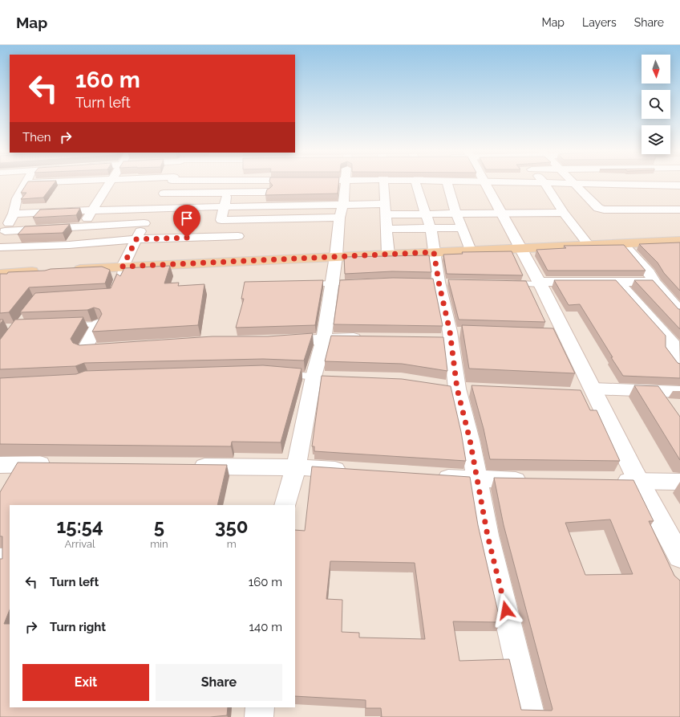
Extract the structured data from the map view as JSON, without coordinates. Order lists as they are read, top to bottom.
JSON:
{
  "north": "bottom",
  "page": {
    "header": "Map",
    "nav": ["Map", "Layers", "Share"],
    "turn": ["160 m", "Turn left"],
    "then": "Then",
    "eta": [
      "15:54",
      "Arrival",
      "5",
      "min",
      "350",
      "m"
    ],
    "list": [
      {
        "name": "Turn left",
        "value": "160 m"
      },
      {
        "name": "Turn right",
        "value": "140 m"
      }
    ],
    "buttons": ["Exit", "Share"]
  }
}
